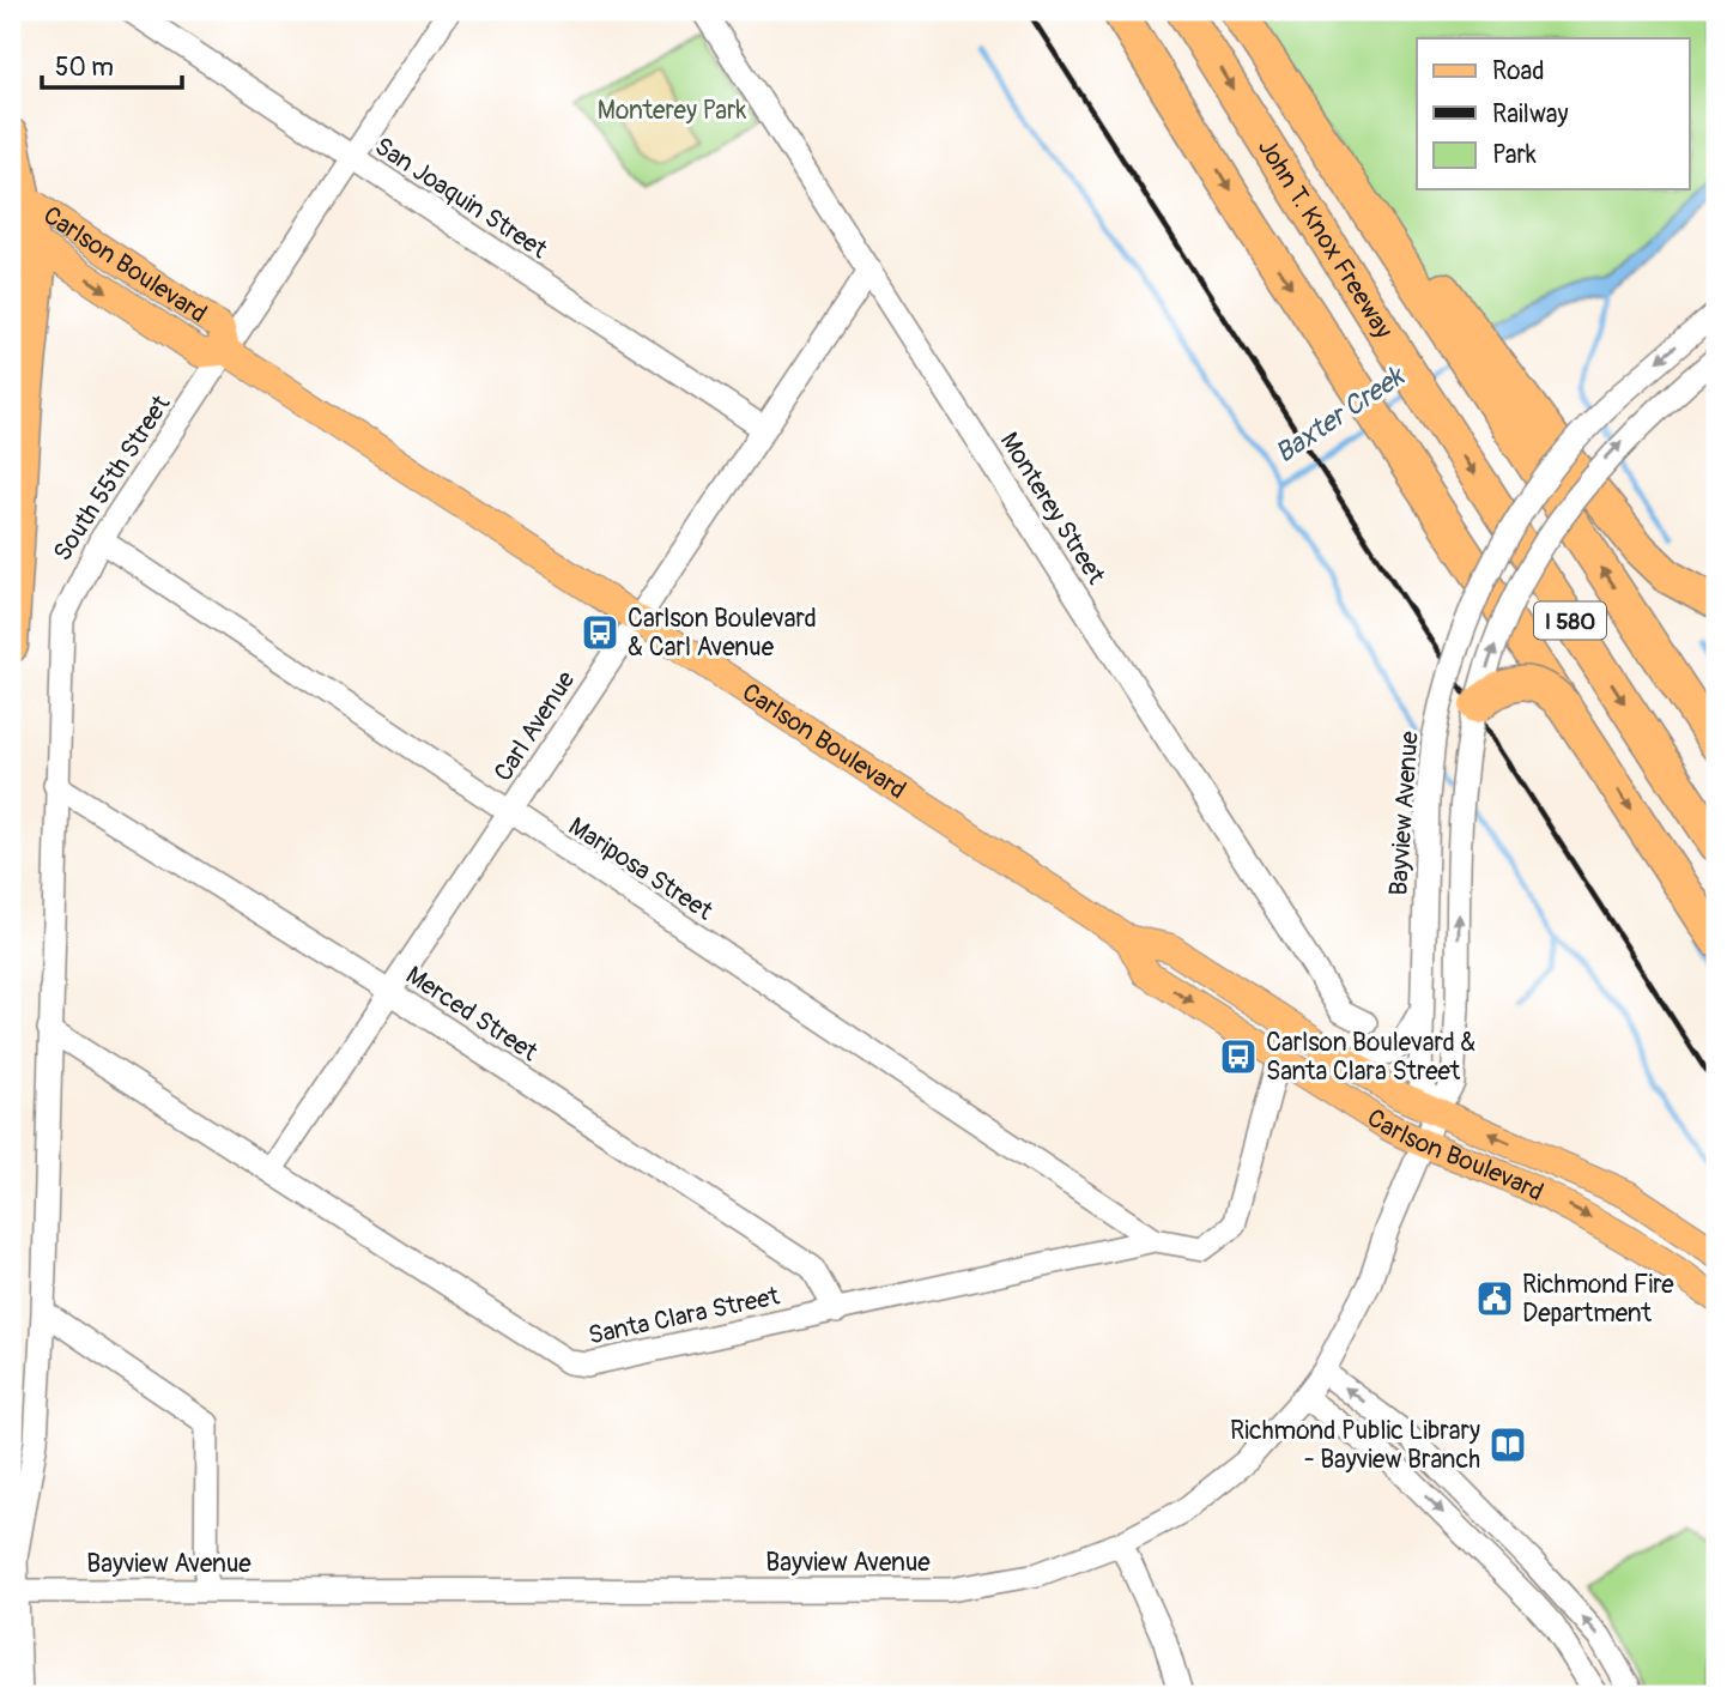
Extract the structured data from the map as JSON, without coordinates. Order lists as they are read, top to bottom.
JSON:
{
  "streets": {
    "highway": ["John T. Knox Freeway", "I 580"],
    "main road": ["Carlson Boulevard"],
    "street": [
      "San Joaquin Street",
      "South 55th Street",
      "Monterey Street",
      "Carl Avenue",
      "Bayview Avenue",
      "Mariposa Street",
      "Merced Street",
      "Santa Clara Street"
    ]
  },
  "crossings": [
    ["San Joaquin Street", "South 55th Street"],
    ["San Joaquin Street", "Carl Avenue"],
    ["Carlson Boulevard", "South 55th Street"],
    ["Carlson Boulevard", "Carl Avenue"],
    ["Carlson Boulevard", "Bayview Avenue"],
    ["Carlson Boulevard", "Santa Clara Street"],
    ["South 55th Street", "Bayview Avenue"],
    ["South 55th Street", "Mariposa Street"],
    ["South 55th Street", "Merced Street"],
    ["South 55th Street", "Santa Clara Street"],
    ["Monterey Street", "Carl Avenue"],
    ["Carl Avenue", "Mariposa Street"],
    ["Carl Avenue", "Merced Street"],
    ["Carl Avenue", "Santa Clara Street"],
    ["Mariposa Street", "Santa Clara Street"],
    ["Merced Street", "Santa Clara Street"]
  ],
  "water": ["Baxter Creek"],
  "parks": ["Monterey Park"],
  "places": {
    "bus stop": ["Carlson Boulevard & Carl Avenue", "Carlson Boulevard & Santa Clara Street"],
    "public building": ["Richmond Fire Department"],
    "library": ["Richmond Public Library - Bayview Branch"]
  },
  "legend": ["Road", "Railway", "Park"],
  "scale_bar": "50 m"
}
